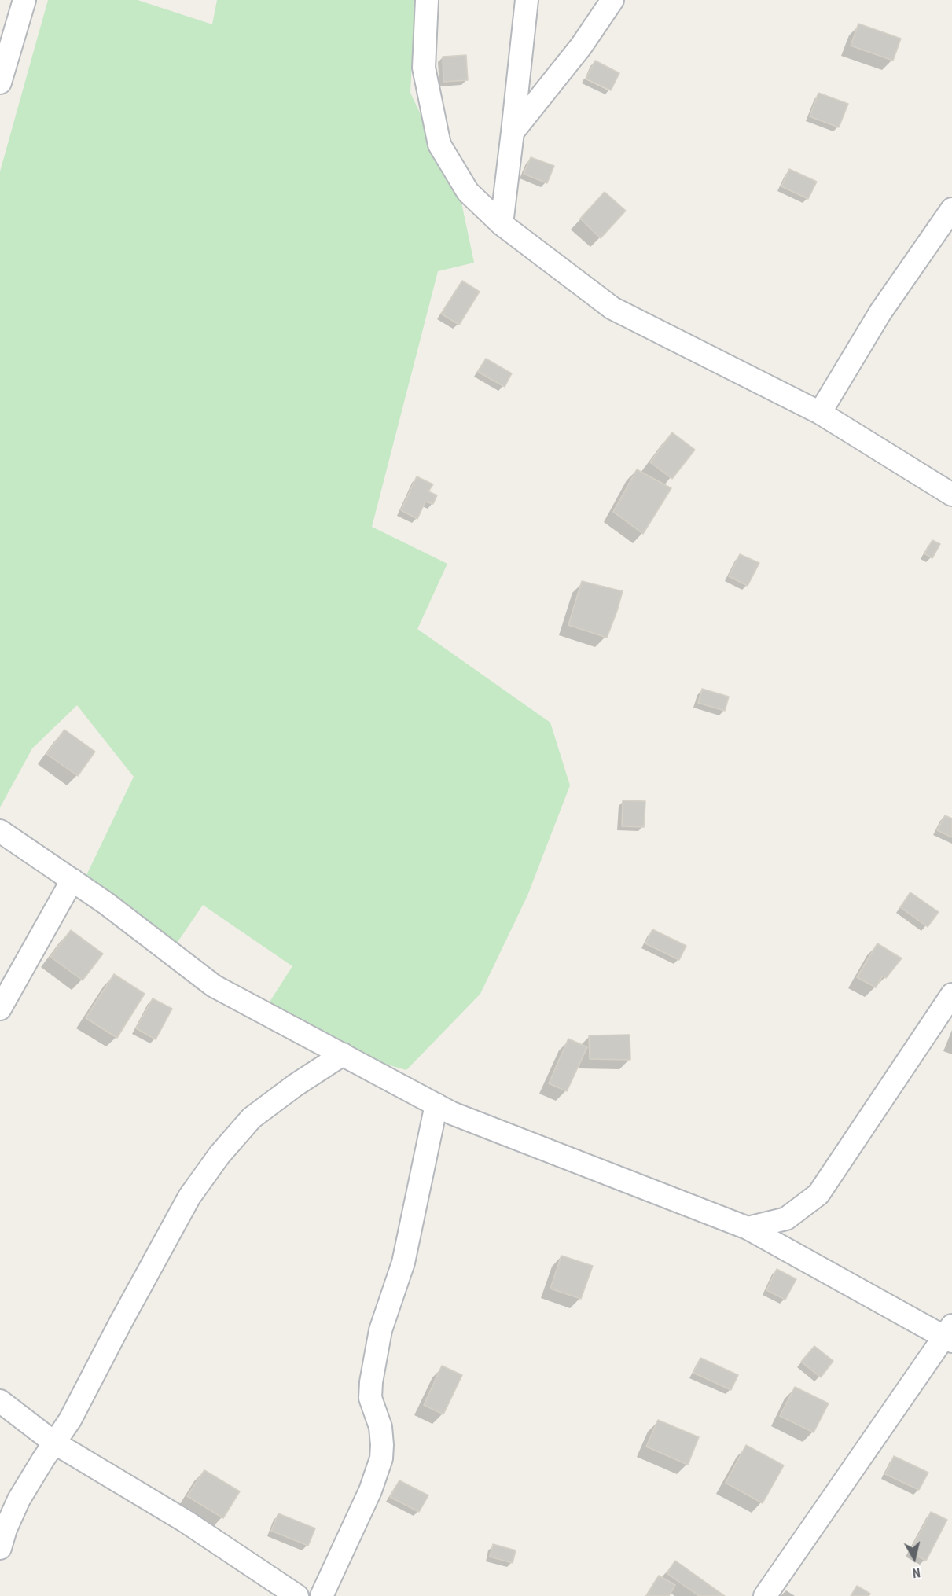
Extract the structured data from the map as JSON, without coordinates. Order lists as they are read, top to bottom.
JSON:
{
  "north": "bottom"
}
